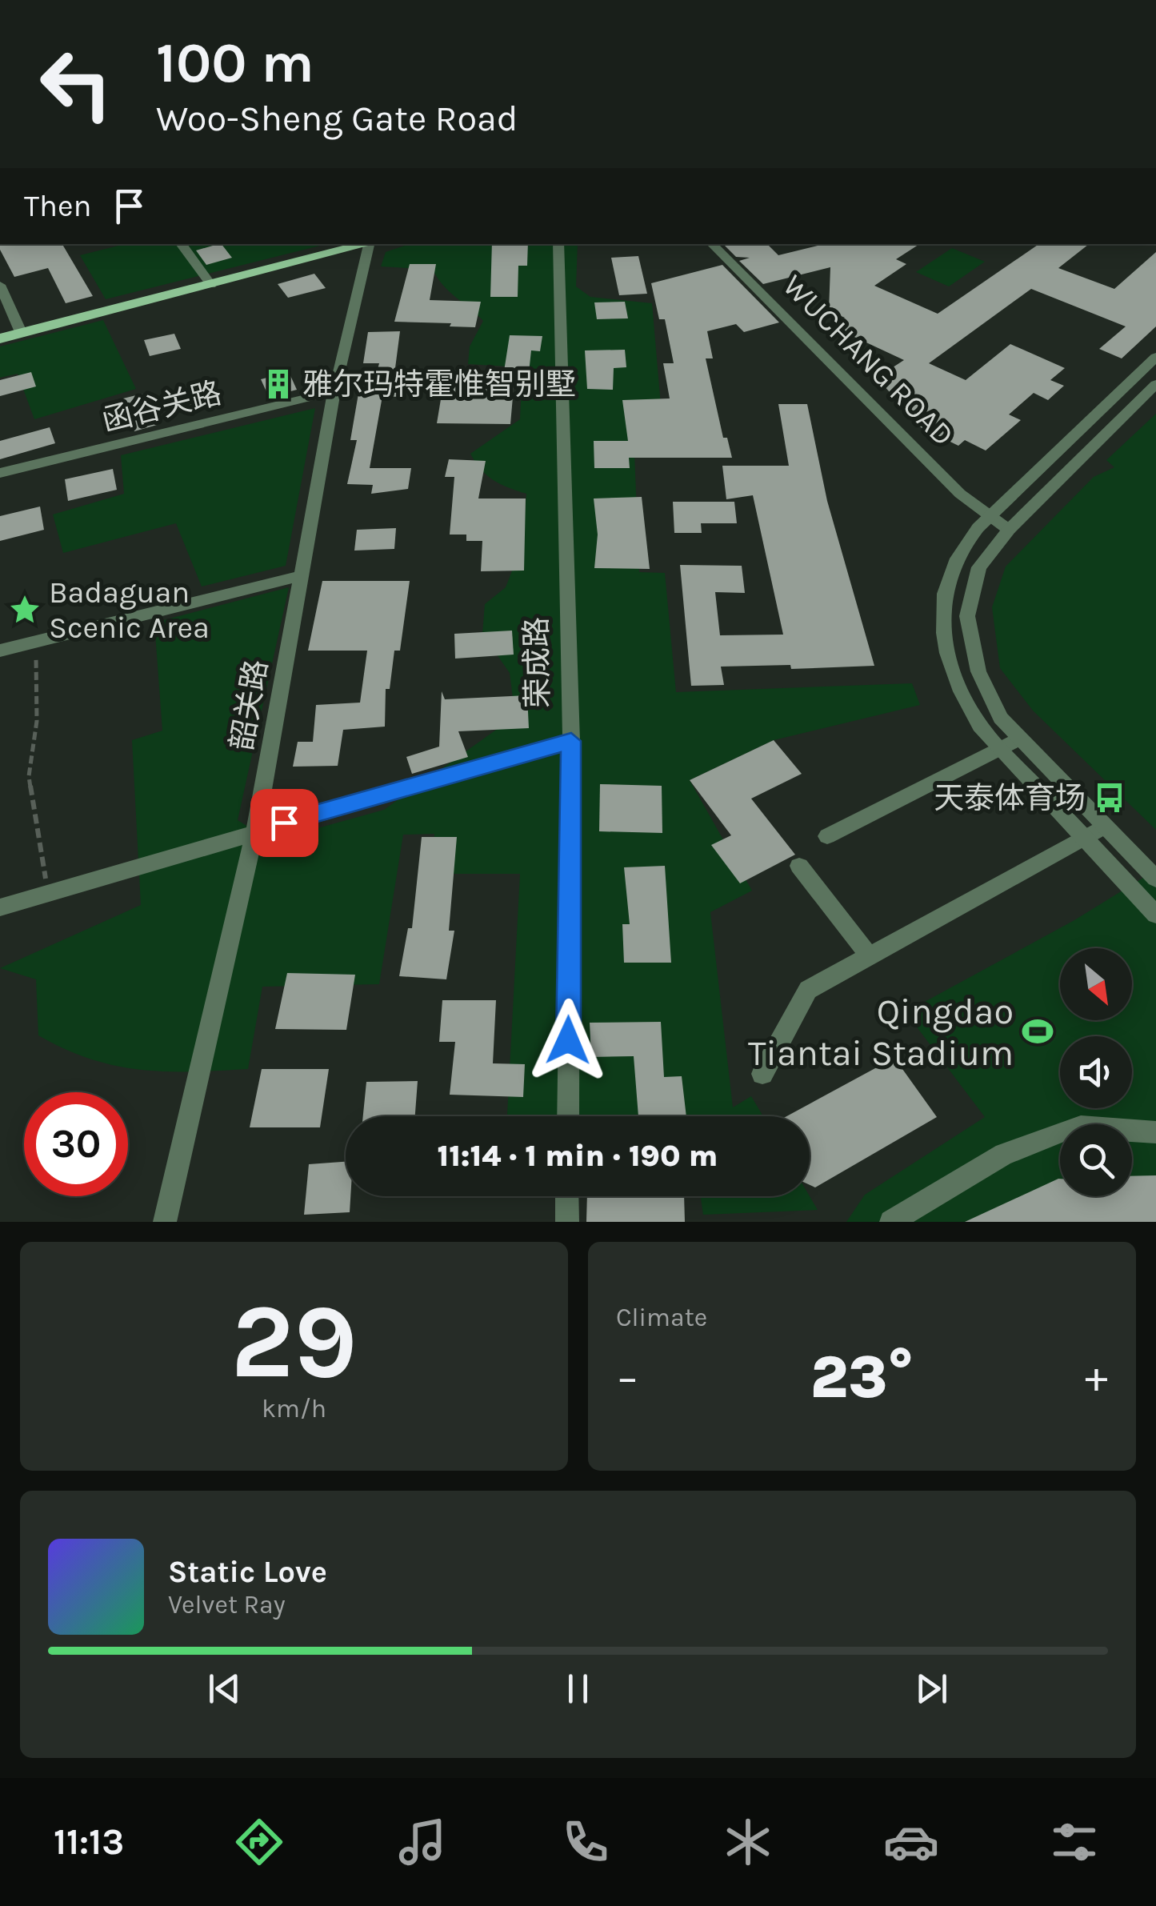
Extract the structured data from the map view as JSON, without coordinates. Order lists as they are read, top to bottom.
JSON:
{
  "streets": {
    "street": [
      "WUCHANG ROAD",
      "函谷关路",
      "荣成路",
      "韶关路"
    ]
  },
  "crossings": [
    ["函谷关路", "韶关路"]
  ],
  "places": {
    "building": ["雅尔玛特霍惟智别墅"],
    "place": ["Badaguan Scenic Area"],
    "bus stop": ["天泰体育场"],
    "sports": ["Qingdao Tiantai Stadium"]
  },
  "north": "bottom right",
  "page": {
    "turn": ["100 m", "Woo-Sheng Gate Road"],
    "then": "Then",
    "limit": "30",
    "trip": "11:14 · 1 min · 190 m",
    "tile": [
      ["29", "km/h"],
      "Climate"
    ],
    "heat": ["−", "23°", "+"],
    "song": ["Static Love", "Velvet Ray"],
    "tabs": "11:13"
  }
}
